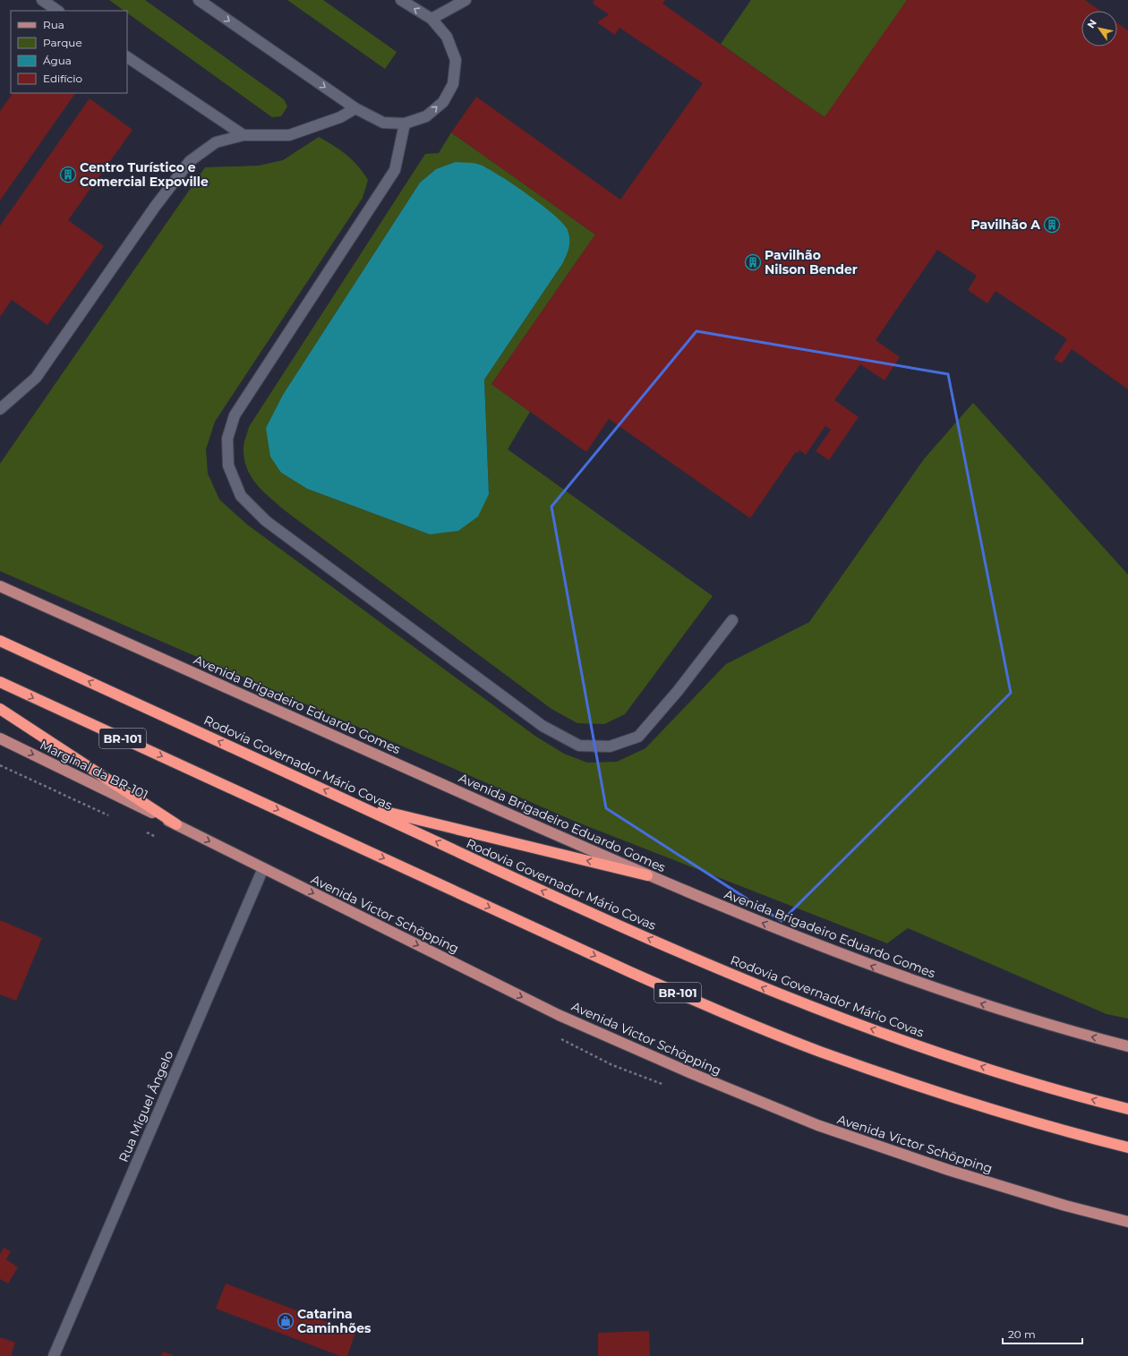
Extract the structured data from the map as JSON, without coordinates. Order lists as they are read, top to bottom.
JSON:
{
  "streets": {
    "highway": ["BR-101", "Rodovia Governador Mário Covas"],
    "main road": ["Avenida Brigadeiro Eduardo Gomes", "Marginal da BR-101", "Avenida Victor Schöpping"],
    "street": ["Rua Miguel Ângelo"]
  },
  "crossings": [
    ["Marginal da BR-101", "Avenida Victor Schöpping"],
    ["Avenida Victor Schöpping", "Rua Miguel Ângelo"]
  ],
  "one_way": ["Avenida Brigadeiro Eduardo Gomes", "Marginal da BR-101", "Avenida Victor Schöpping"],
  "places": {
    "building": ["Centro Turístico e Comercial Expoville", "Pavilhão A", "Pavilhão Nilson Bender"],
    "shop": ["Catarina Caminhões"]
  },
  "legend": [
    "Rua",
    "Parque",
    "Água",
    "Edifício"
  ],
  "scale_bar": "20 m",
  "north": "top left"
}
